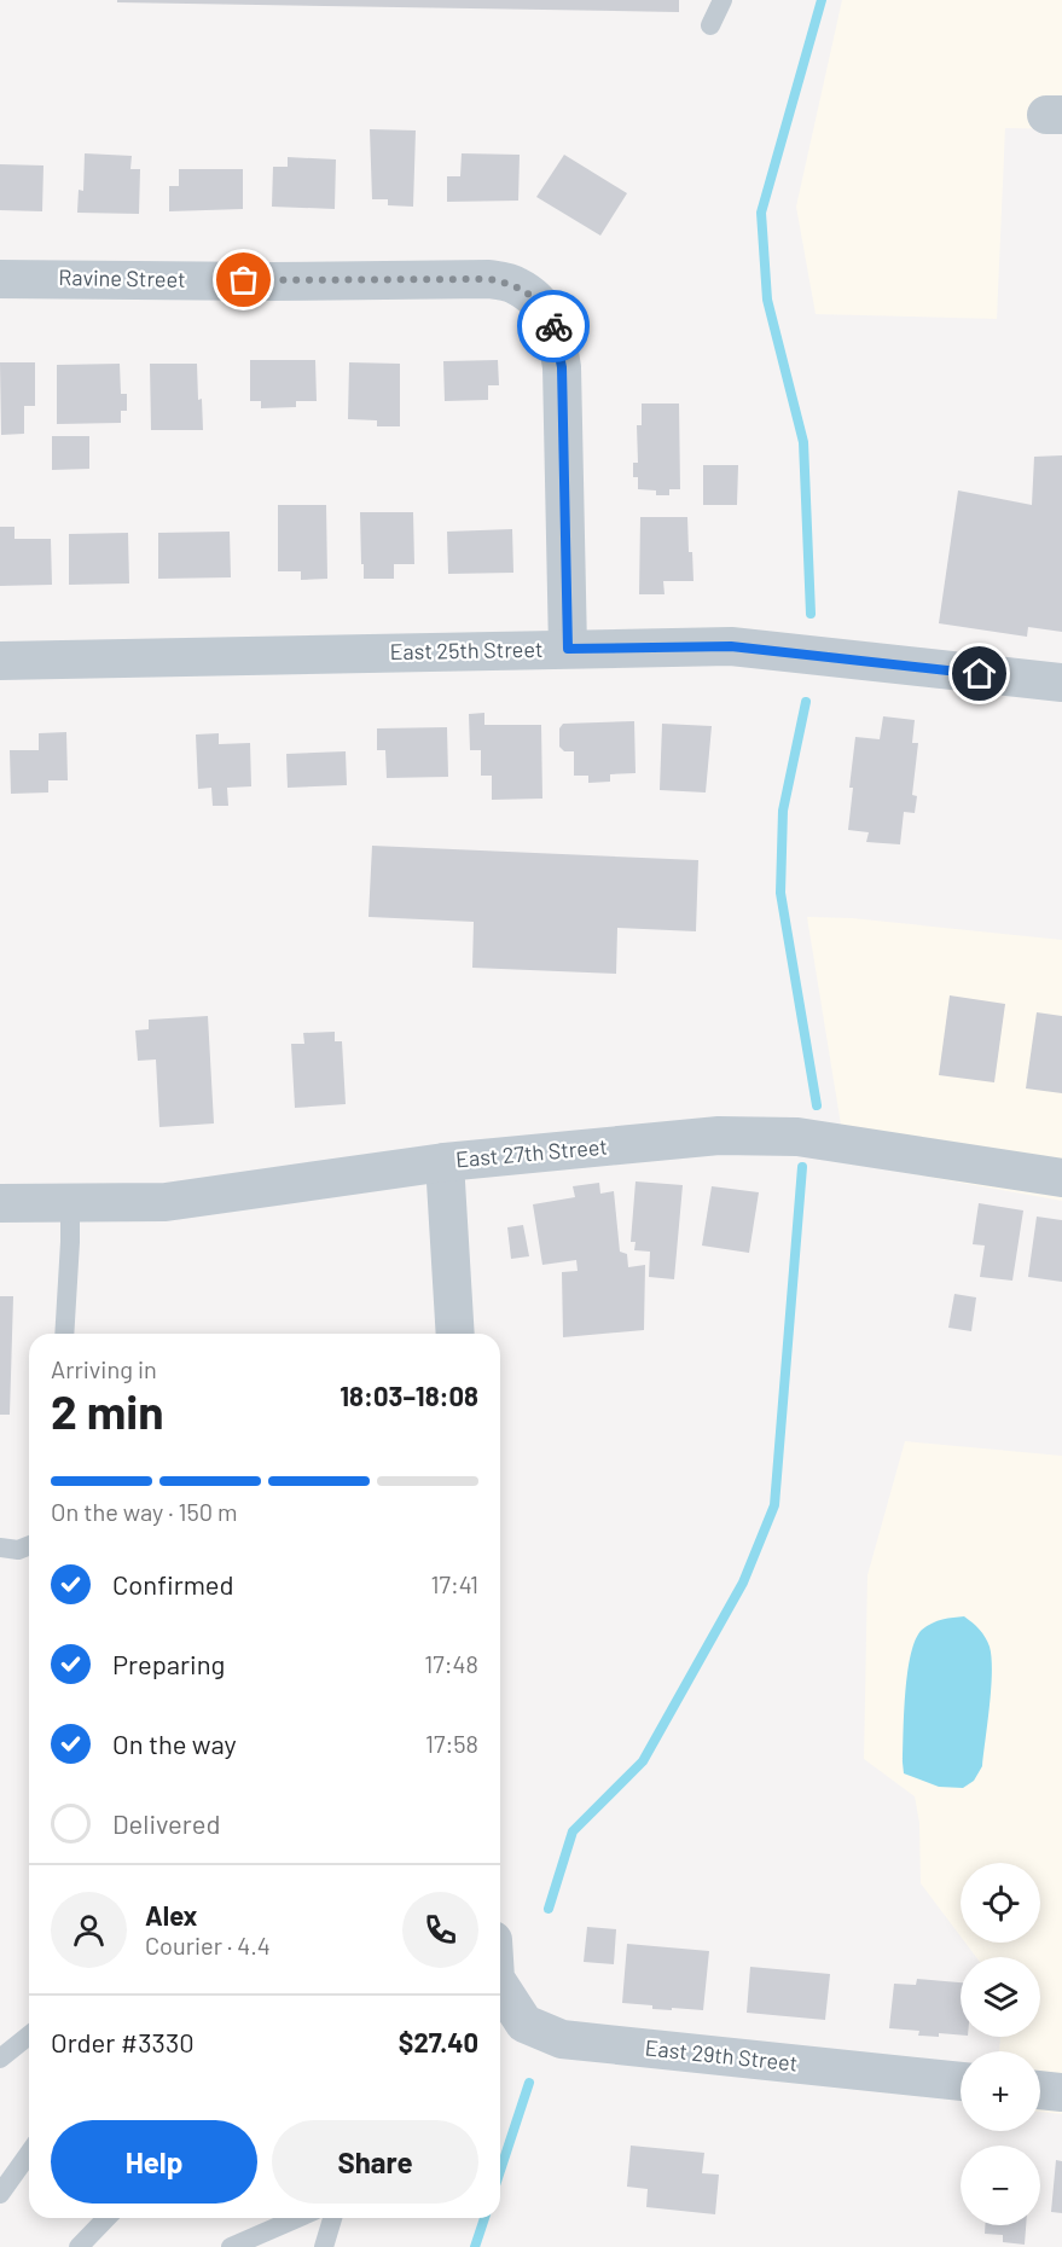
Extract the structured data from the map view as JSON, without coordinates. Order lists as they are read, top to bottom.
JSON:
{
  "streets": {
    "street": [
      "Ravine Street",
      "East 25th Street",
      "East 27th Street",
      "East 29th Street"
    ]
  },
  "crossings": [
    ["Ravine Street", "East 25th Street"]
  ],
  "page": {
    "heading": ["2 min", "Arriving in", "18:03–18:08"],
    "panel": [
      "Alex",
      "Courier · 4.4",
      "Order #3330",
      "$27.40"
    ],
    "bar": "On the way · 150 m",
    "list": [
      ["Confirmed", "17:41"],
      ["Preparing", "17:48"],
      ["On the way", "17:58"],
      "Delivered"
    ],
    "map_buttons": ["+", "−"],
    "buttons": ["Help", "Share"]
  }
}
